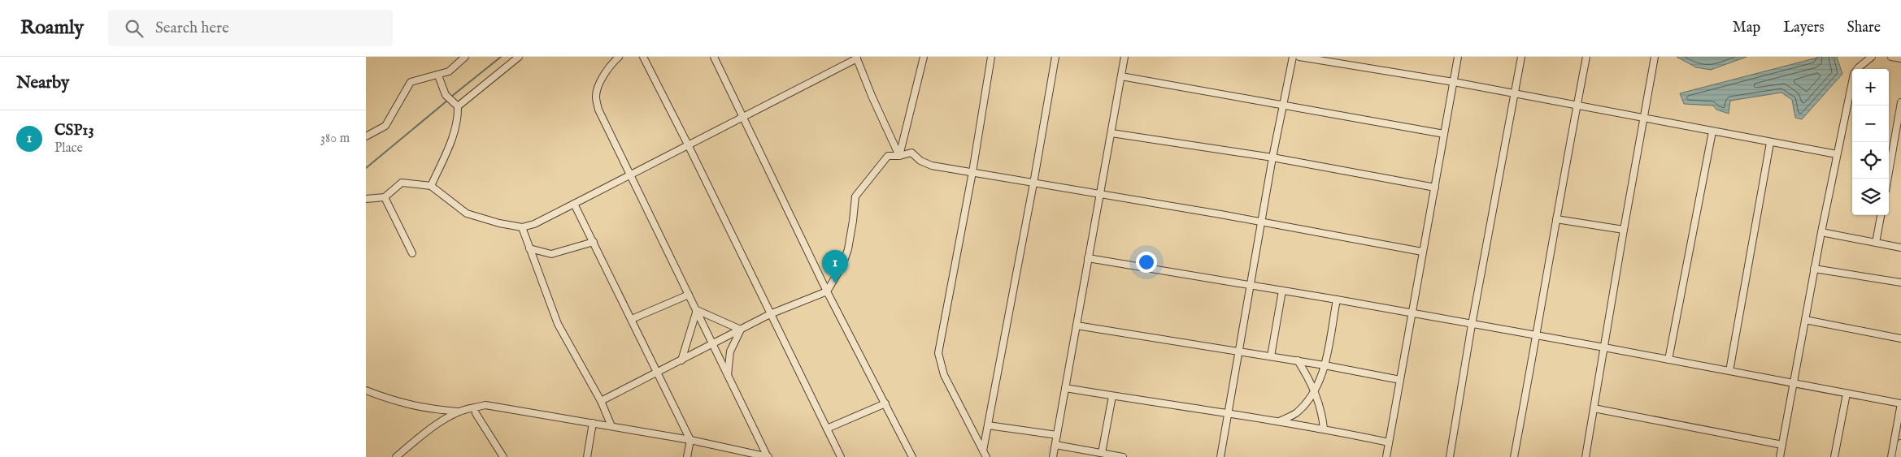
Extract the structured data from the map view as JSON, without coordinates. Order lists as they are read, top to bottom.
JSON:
{
  "page": {
    "header": "Roamly",
    "search": "Search here",
    "nav": ["Map", "Layers", "Share"],
    "heading": "Nearby",
    "map_buttons": ["+", "−"],
    "list": [
      {
        "mark": "1",
        "name": "CSP13",
        "note": "Place",
        "value": "380 m"
      }
    ],
    "pins": "1"
  }
}
